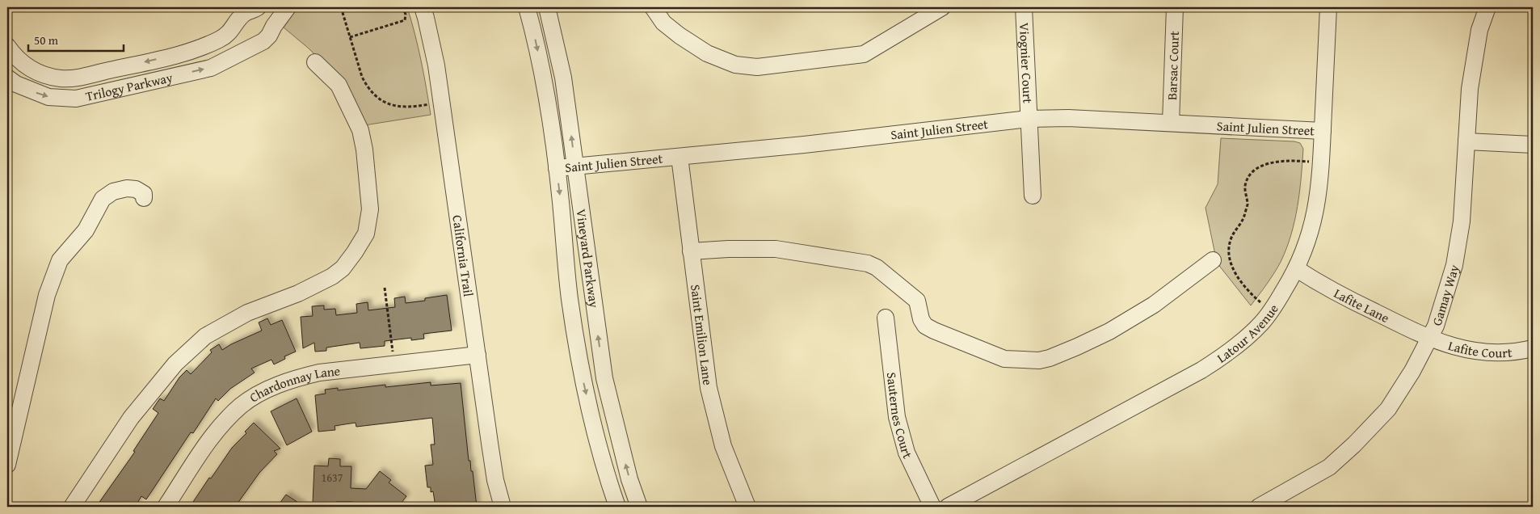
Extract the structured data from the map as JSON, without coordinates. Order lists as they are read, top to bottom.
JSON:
{
  "streets": {
    "street": [
      "Viognier Court",
      "Barsac Court",
      "Trilogy Parkway",
      "Saint Julien Street",
      "California Trail",
      "Vineyard Parkway",
      "Gamay Way",
      "Lafite Lane",
      "Latour Avenue",
      "Saint Emilion Lane",
      "Lafite Court",
      "Chardonnay Lane",
      "Sauternes Court"
    ]
  },
  "crossings": [
    ["Viognier Court", "Saint Julien Street"],
    ["Barsac Court", "Saint Julien Street"],
    ["Saint Julien Street", "Vineyard Parkway"],
    ["Saint Julien Street", "Latour Avenue"],
    ["Saint Julien Street", "Saint Emilion Lane"],
    ["California Trail", "Chardonnay Lane"],
    ["Gamay Way", "Lafite Lane"],
    ["Gamay Way", "Lafite Court"],
    ["Lafite Lane", "Latour Avenue"],
    ["Lafite Lane", "Lafite Court"]
  ],
  "house_numbers": ["1637"],
  "scale_bar": "50 m"
}
